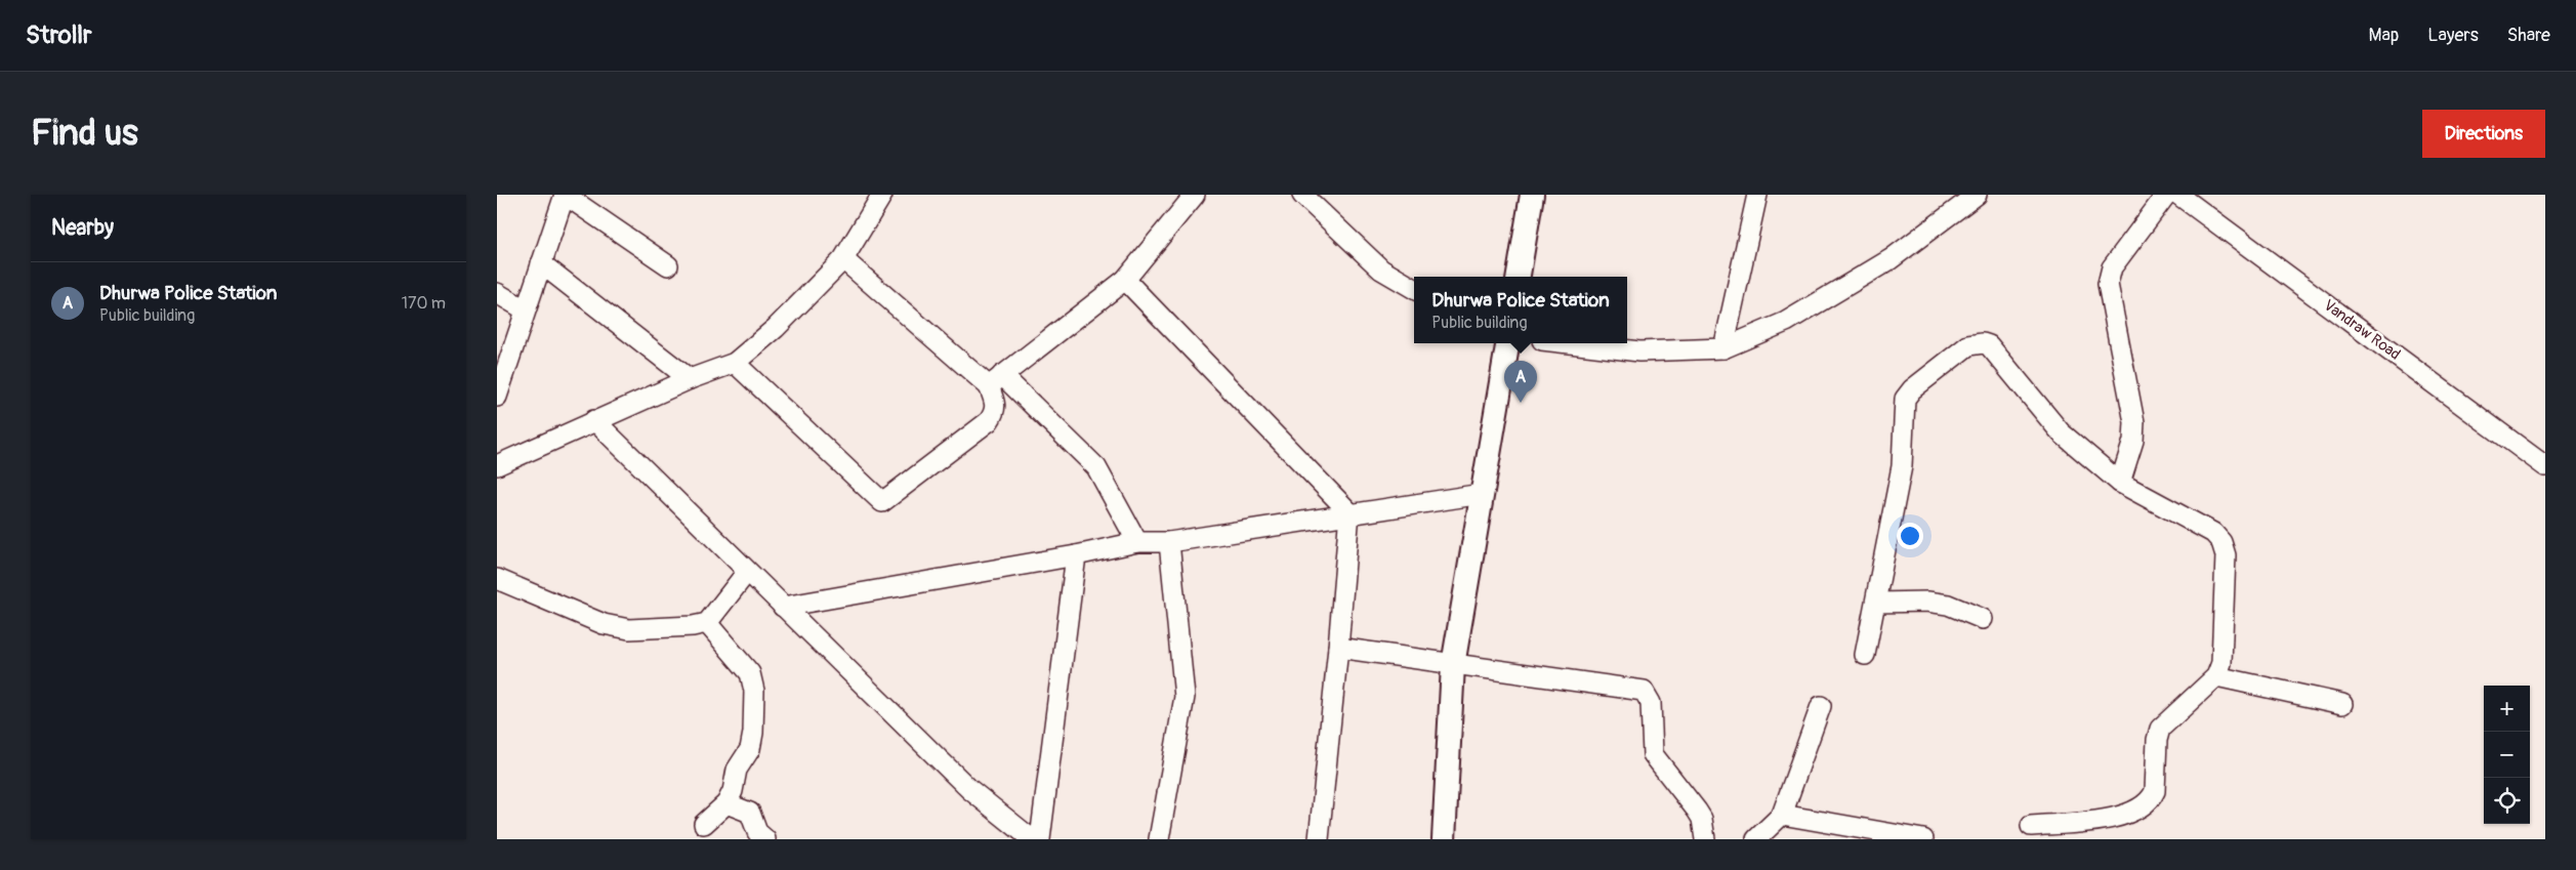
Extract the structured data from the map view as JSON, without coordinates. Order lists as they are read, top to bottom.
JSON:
{
  "streets": {
    "street": ["Vandraw Road"]
  },
  "page": {
    "header": "Strollr",
    "nav": ["Map", "Layers", "Share"],
    "buttons": "Directions",
    "title": "Find us",
    "heading": "Nearby",
    "list": [
      {
        "mark": "A",
        "name": "Dhurwa Police Station",
        "note": "Public building",
        "value": "170 m"
      }
    ],
    "popup": ["Dhurwa Police Station", "Public building"],
    "pins": "A",
    "map_buttons": ["+", "−"]
  }
}
